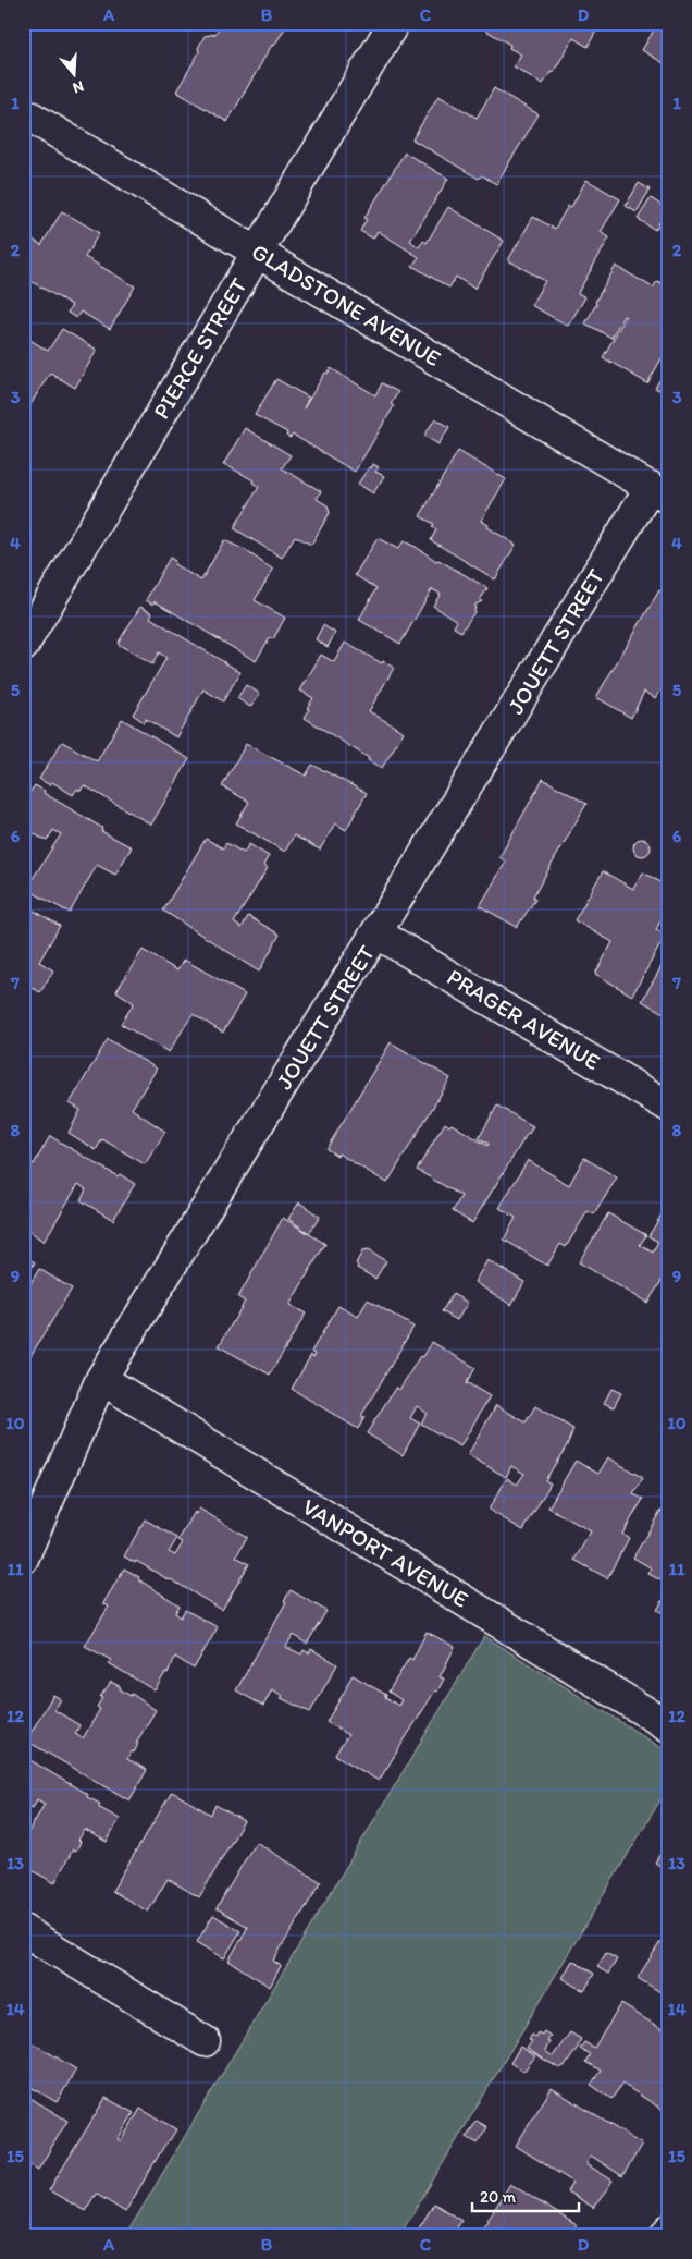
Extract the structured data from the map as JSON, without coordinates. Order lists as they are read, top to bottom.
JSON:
{
  "streets": {
    "street": [
      "GLADSTONE AVENUE",
      "PIERCE STREET",
      "JOUETT STREET",
      "PRAGER AVENUE",
      "VANPORT AVENUE"
    ]
  },
  "crossings": [
    ["GLADSTONE AVENUE", "PIERCE STREET"],
    ["GLADSTONE AVENUE", "JOUETT STREET"],
    ["JOUETT STREET", "PRAGER AVENUE"],
    ["JOUETT STREET", "VANPORT AVENUE"]
  ],
  "scale_bar": "20 m",
  "north": "bottom",
  "grid": {
    "columns": [
      "A",
      "B",
      "C",
      "D"
    ],
    "rows": [
      "1",
      "2",
      "3",
      "4",
      "5",
      "6",
      "7",
      "8",
      "9",
      "10",
      "11",
      "12",
      "13",
      "14",
      "15"
    ]
  }
}
